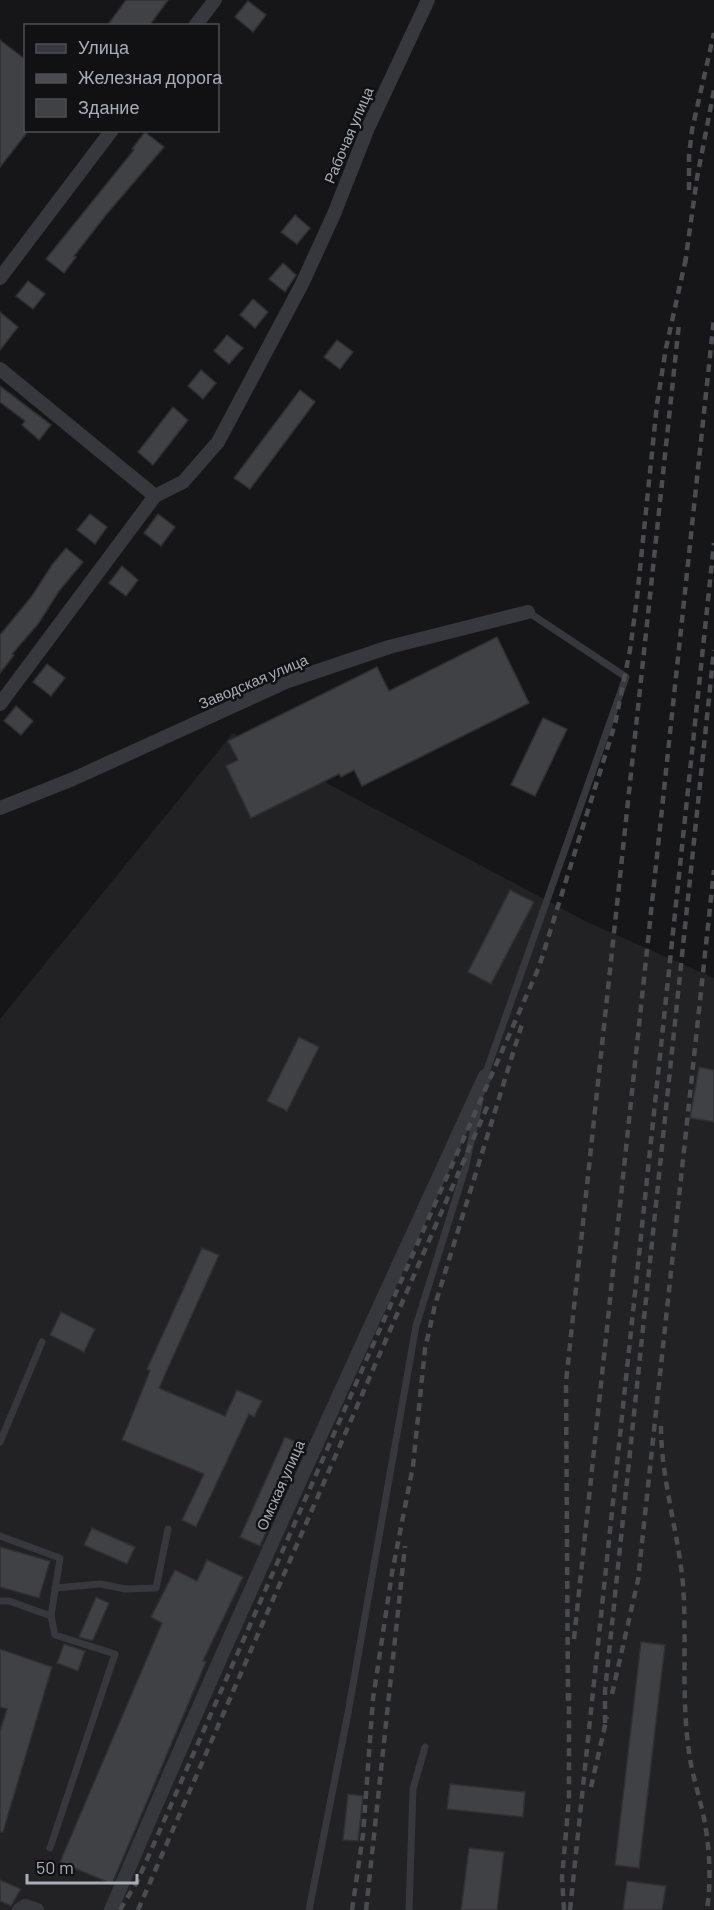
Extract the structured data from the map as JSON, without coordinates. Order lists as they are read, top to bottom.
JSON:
{
  "streets": {
    "street": ["Рабочая улица", "Заводская улица", "Омская улица"]
  },
  "legend": ["Улица", "Железная дорога", "Здание"],
  "scale_bar": "50 m"
}
